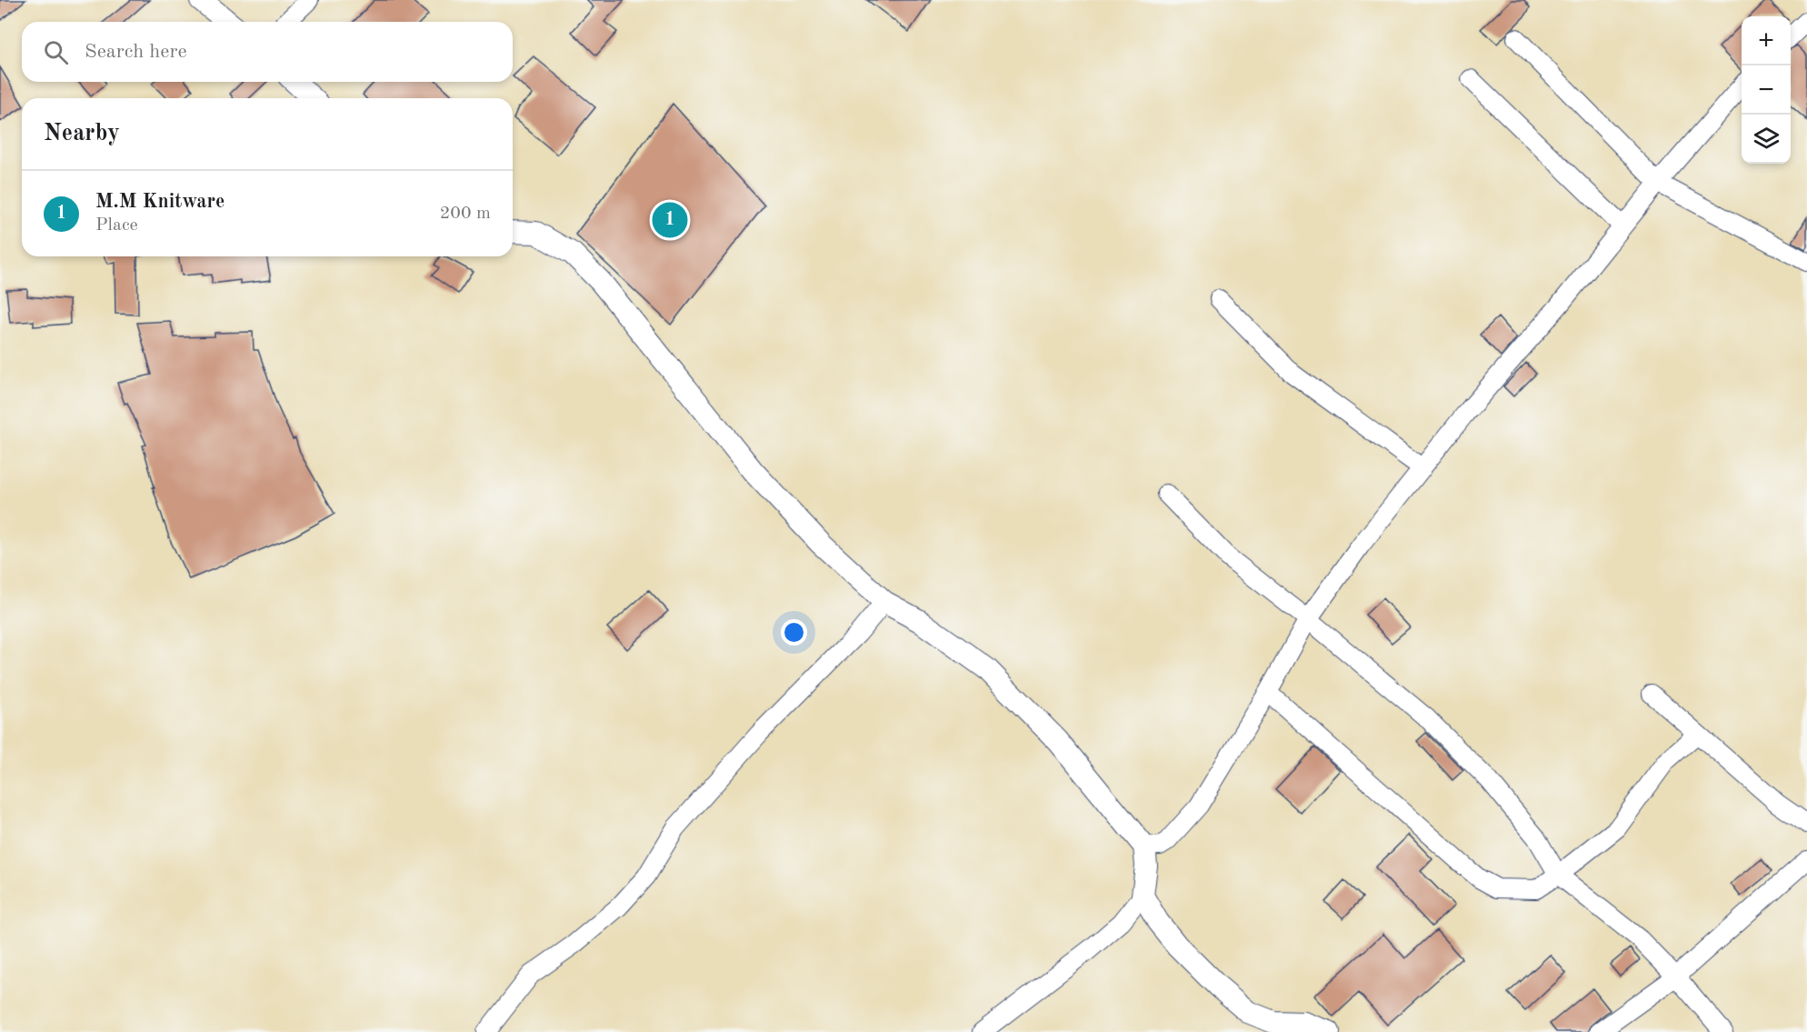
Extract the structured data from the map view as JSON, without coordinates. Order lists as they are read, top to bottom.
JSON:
{
  "page": {
    "map_buttons": ["+", "−"],
    "search": "Search here",
    "heading": "Nearby",
    "list": [
      {
        "mark": "1",
        "name": "M.M Knitware",
        "note": "Place",
        "value": "200 m"
      }
    ],
    "pins": "1"
  }
}
